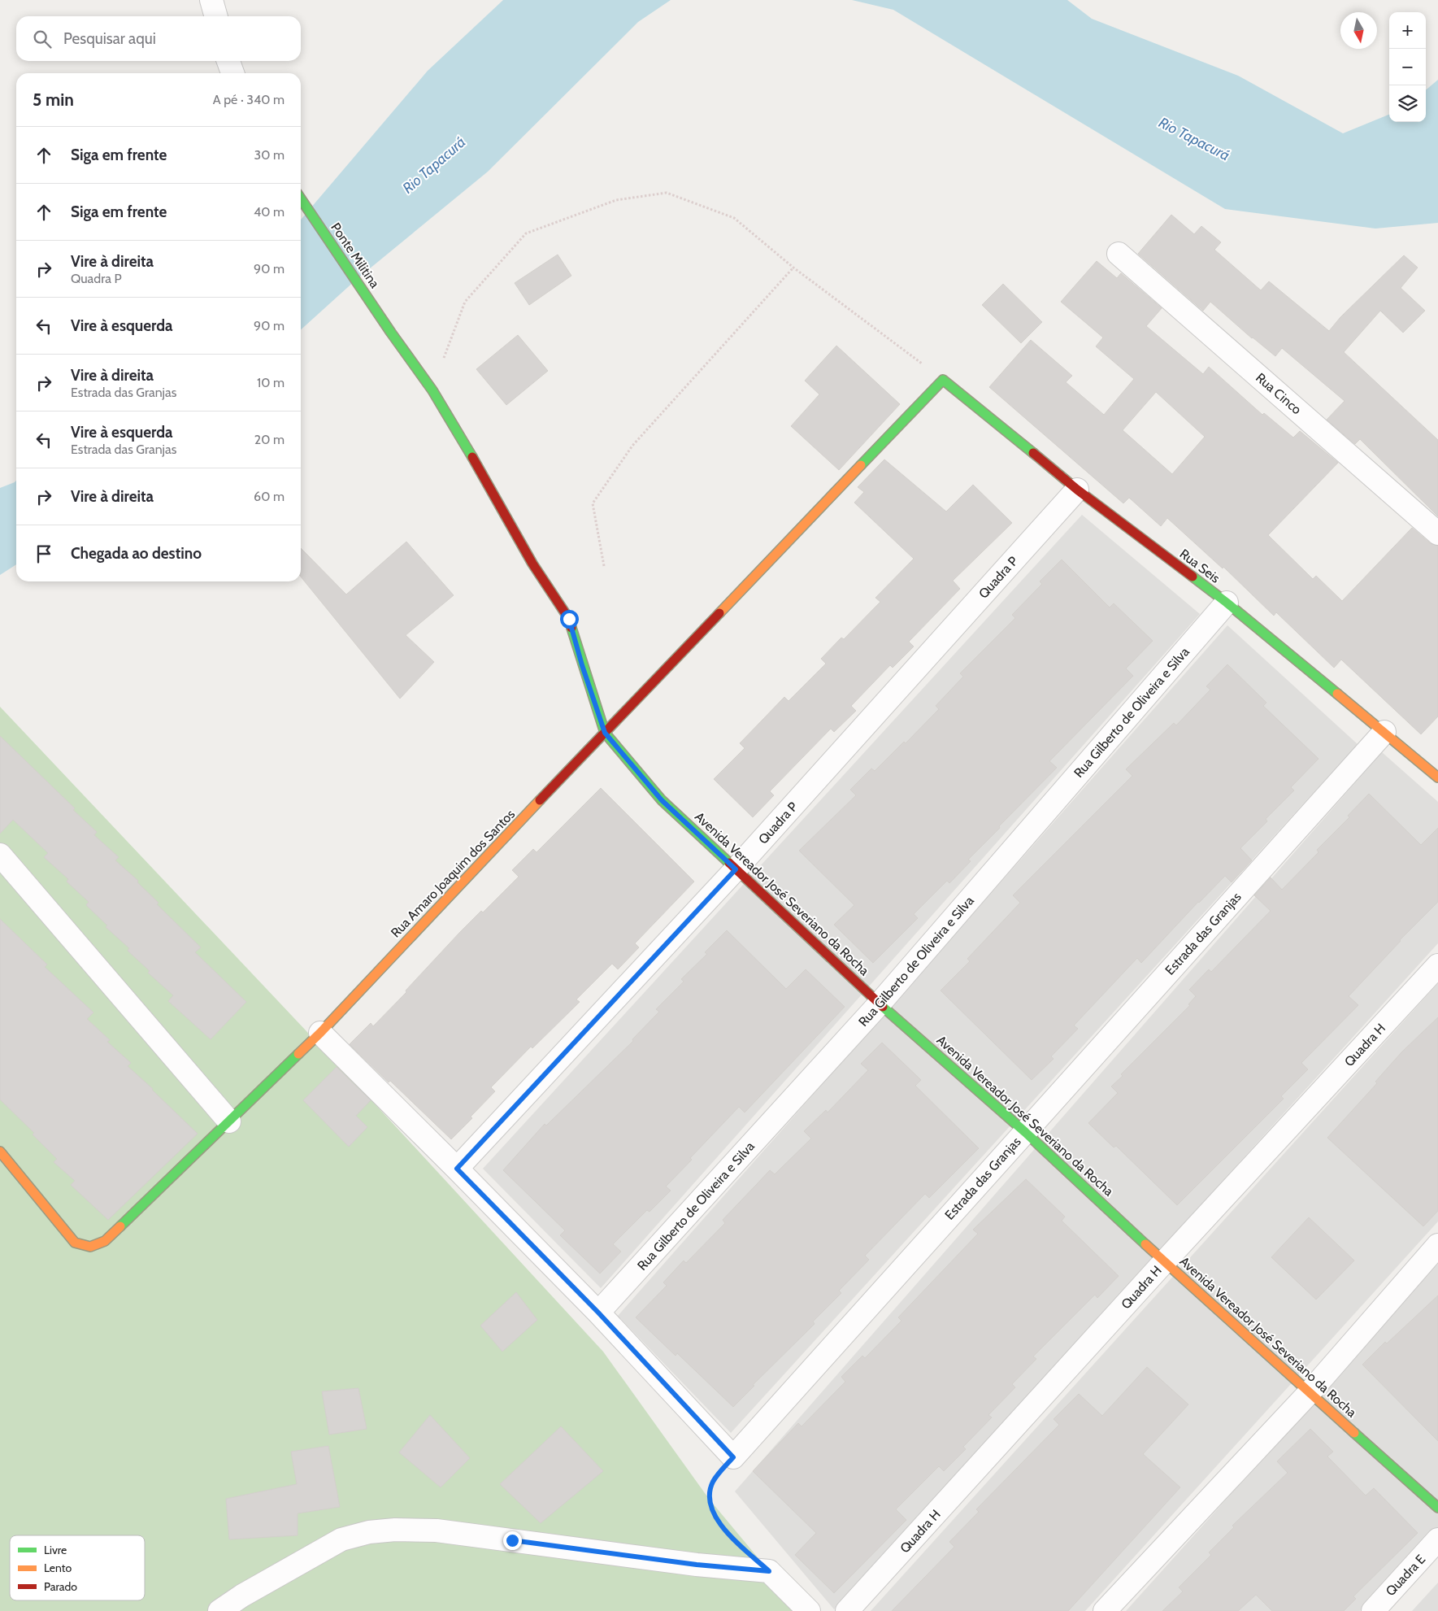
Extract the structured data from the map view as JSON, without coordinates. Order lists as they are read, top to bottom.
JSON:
{
  "streets": {
    "street": [
      "Ponte Militina",
      "Rua Cinco",
      "Rua Seis",
      "Quadra P",
      "Rua Gilberto de Oliveira e Silva",
      "Rua Amaro Joaquim dos Santos",
      "Avenida Vereador José Severiano da Rocha",
      "Estrada das Granjas",
      "Quadra H",
      "Quadra E"
    ]
  },
  "crossings": [
    ["Ponte Militina", "Rua Amaro Joaquim dos Santos"],
    ["Ponte Militina", "Avenida Vereador José Severiano da Rocha"],
    ["Rua Seis", "Quadra P"],
    ["Rua Seis", "Rua Gilberto de Oliveira e Silva"],
    ["Rua Seis", "Rua Amaro Joaquim dos Santos"],
    ["Rua Seis", "Estrada das Granjas"],
    ["Quadra P", "Avenida Vereador José Severiano da Rocha"],
    ["Rua Gilberto de Oliveira e Silva", "Avenida Vereador José Severiano da Rocha"],
    ["Rua Amaro Joaquim dos Santos", "Avenida Vereador José Severiano da Rocha"],
    ["Avenida Vereador José Severiano da Rocha", "Estrada das Granjas"],
    ["Avenida Vereador José Severiano da Rocha", "Quadra H"]
  ],
  "water": ["Rio Tapacurá"],
  "legend": ["Livre", "Lento", "Parado"],
  "north": "bottom",
  "page": {
    "map_buttons": ["+", "−"],
    "search": "Pesquisar aqui",
    "heading": ["5 min", "A pé · 340 m"],
    "list": [
      ["Siga em frente", "30 m"],
      ["Siga em frente", "40 m"],
      ["Vire à direita", "Quadra P", "90 m"],
      ["Vire à esquerda", "90 m"],
      ["Vire à direita", "Estrada das Granjas", "10 m"],
      ["Vire à esquerda", "Estrada das Granjas", "20 m"],
      ["Vire à direita", "60 m"],
      "Chegada ao destino"
    ]
  }
}
